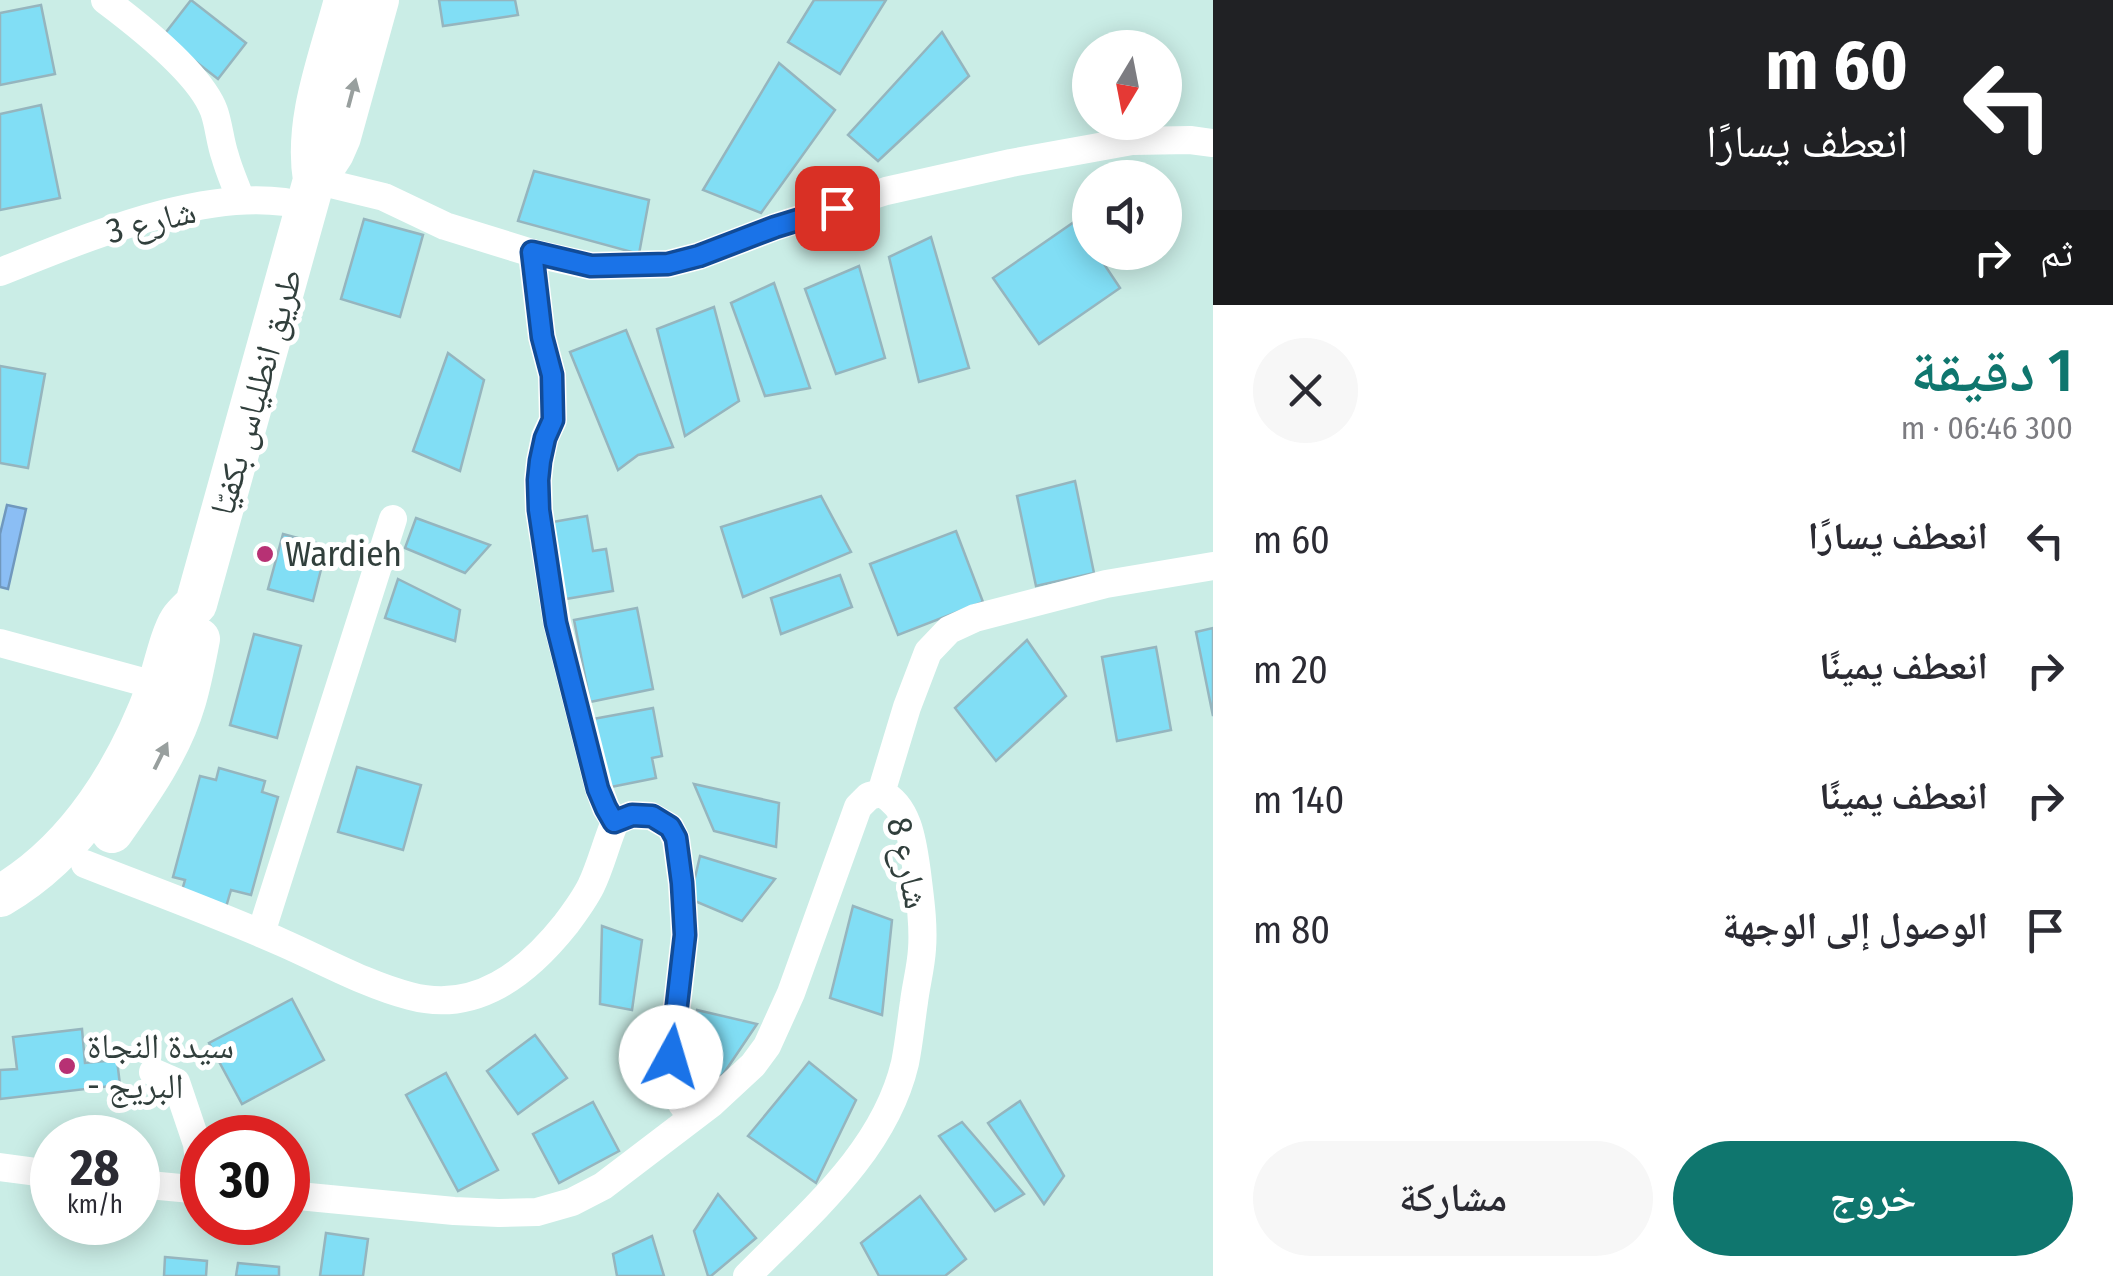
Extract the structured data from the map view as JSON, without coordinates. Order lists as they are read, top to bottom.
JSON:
{
  "streets": {
    "highway": ["طريق انطلياس بكفيّا"],
    "street": ["شارع 3", "شارع 8"]
  },
  "crossings": [
    ["شارع 3", "طريق انطلياس بكفيّا"]
  ],
  "places": ["Wardieh", "سيدة النجاة - البريج"],
  "north": "bottom",
  "page": {
    "turn": ["60 m", "انعطف يسارًا"],
    "then": "ثم",
    "heading": ["1 دقيقة", "300 m · 06:46"],
    "list": [
      {
        "name": "انعطف يسارًا",
        "value": "60 m"
      },
      {
        "name": "انعطف يمينًا",
        "value": "20 m"
      },
      {
        "name": "انعطف يمينًا",
        "value": "140 m"
      },
      {
        "name": "الوصول إلى الوجهة",
        "value": "80 m"
      }
    ],
    "speed": "28 km/h",
    "limit": "30",
    "buttons": ["خروج", "مشاركة"]
  }
}
